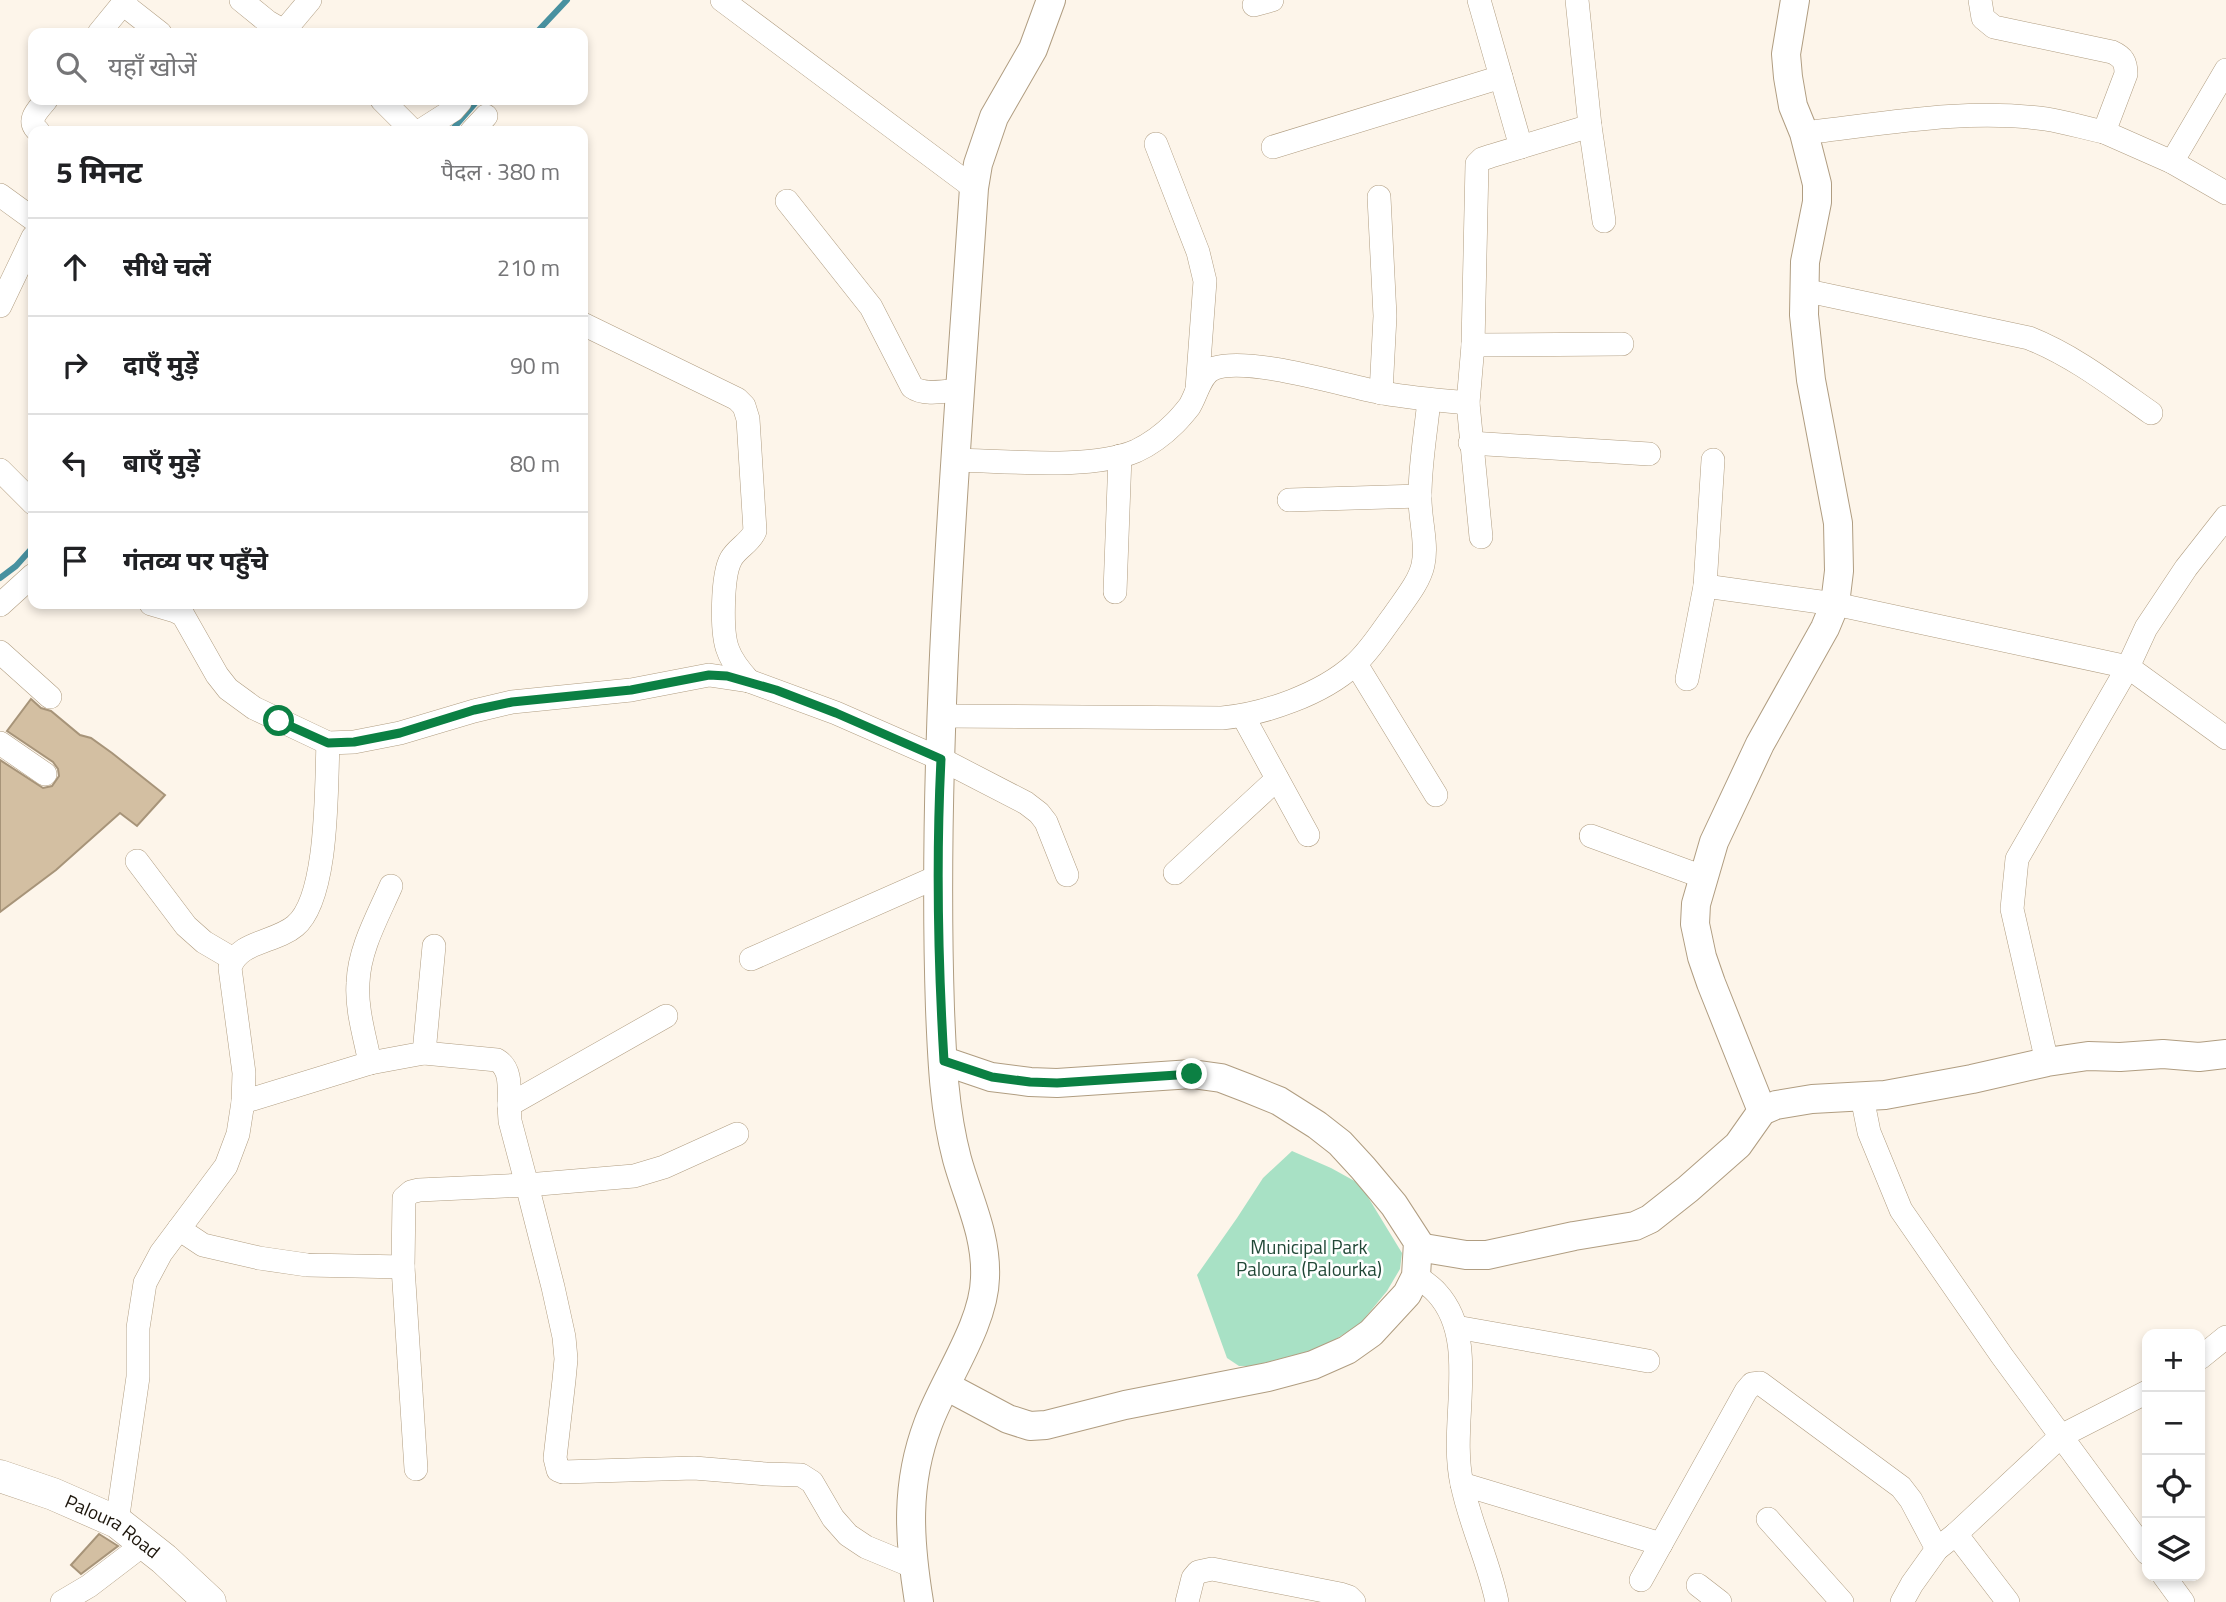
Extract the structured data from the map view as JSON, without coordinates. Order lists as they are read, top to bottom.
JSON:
{
  "streets": {
    "main road": ["Paloura Road"]
  },
  "parks": ["Municipal Park Paloura (Palourka)"],
  "page": {
    "search": "यहाँ खोजें",
    "heading": ["5 मिनट", "पैदल · 380 m"],
    "list": [
      ["सीधे चलें", "210 m"],
      ["दाएँ मुड़ें", "90 m"],
      ["बाएँ मुड़ें", "80 m"],
      "गंतव्य पर पहुँचे"
    ],
    "map_buttons": ["+", "−"]
  }
}
